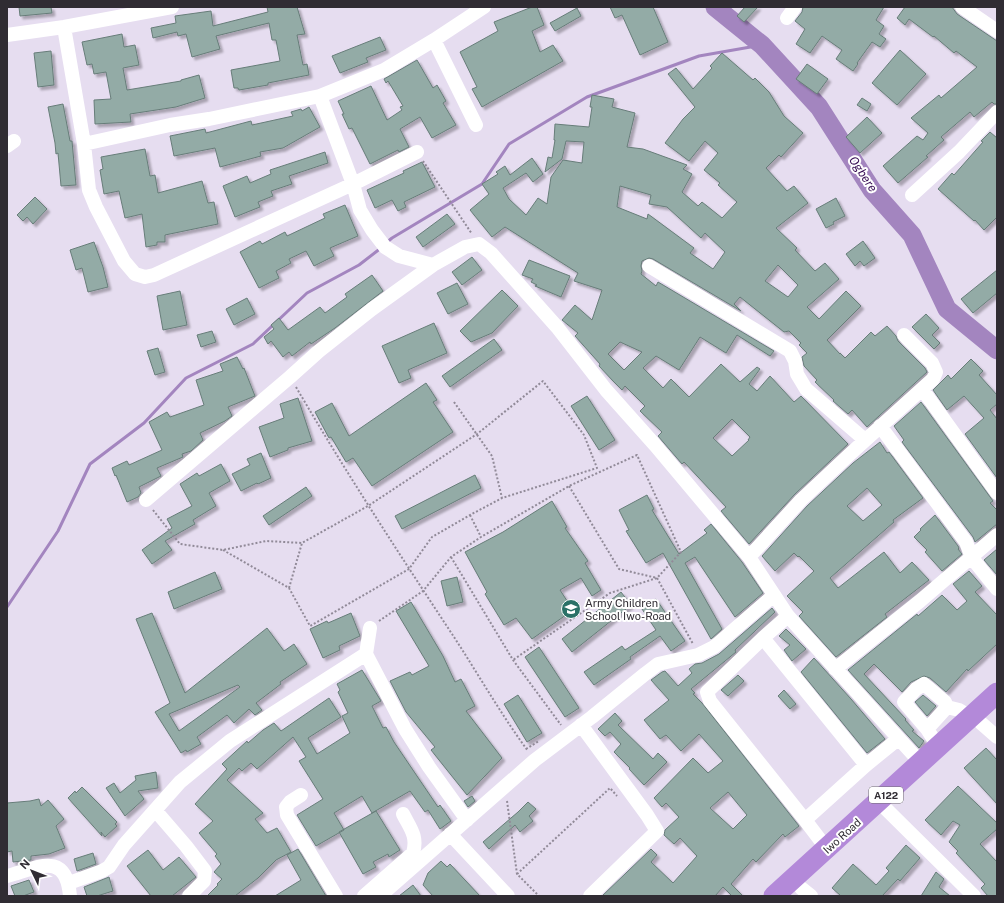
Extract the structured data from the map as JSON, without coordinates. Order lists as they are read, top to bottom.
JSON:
{
  "streets": {
    "highway": ["A122", "Iwo Road"]
  },
  "water": ["Ogbere"],
  "places": {
    "school or university": ["Army Children School Iwo-Road"]
  },
  "north": "top left"
}
